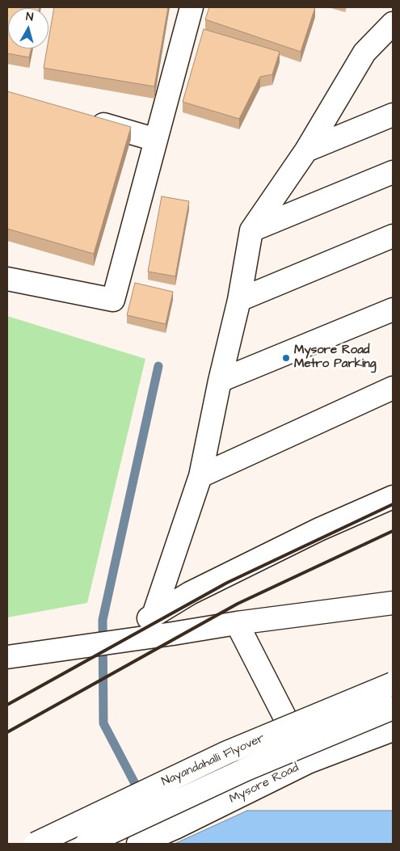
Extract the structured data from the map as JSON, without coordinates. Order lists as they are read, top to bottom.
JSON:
{
  "streets": {
    "main road": ["Nayandahalli Flyover", "Mysore Road"]
  },
  "places": ["Mysore Road Metro Parking"],
  "north": "top"
}
